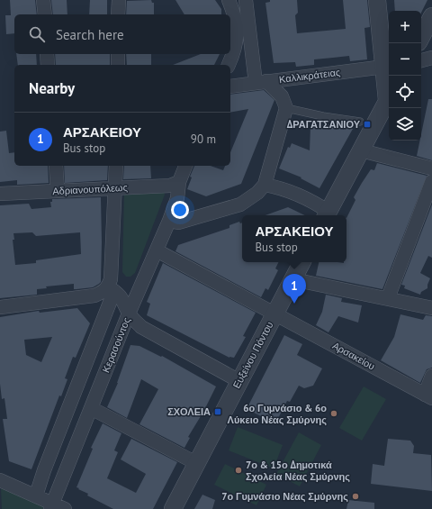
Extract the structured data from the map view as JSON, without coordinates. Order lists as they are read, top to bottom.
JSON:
{
  "streets": {
    "street": [
      "Καλλικράτειας",
      "Αδριανουπόλεως",
      "Κερασούντος",
      "Ευξείνου Πόντου",
      "Αρσακείου"
    ]
  },
  "crossings": [
    ["Αδριανουπόλεως", "Κερασούντος"],
    ["Κερασούντος", "Αρσακείου"],
    ["Ευξείνου Πόντου", "Αρσακείου"]
  ],
  "places": {
    "transit": ["ΔΡΑΓΑΤΣΑΝΙΟΥ", "ΣΧΟΛΕΙΑ"],
    "other": ["6ο Γυμνάσιο & 6ο Λύκειο Νέας Σμύρνης", "7ο & 15ο Δημοτικά Σχολεία Νέας Σμύρνης", "7ο Γυμνάσιο Νέας Σμύρνης"]
  },
  "page": {
    "map_buttons": ["+", "−"],
    "search": "Search here",
    "heading": "Nearby",
    "list": [
      {
        "mark": "1",
        "name": "ΑΡΣΑΚΕΙΟΥ",
        "note": "Bus stop",
        "value": "90 m"
      }
    ],
    "popup": ["ΑΡΣΑΚΕΙΟΥ", "Bus stop"],
    "pins": "1"
  }
}
